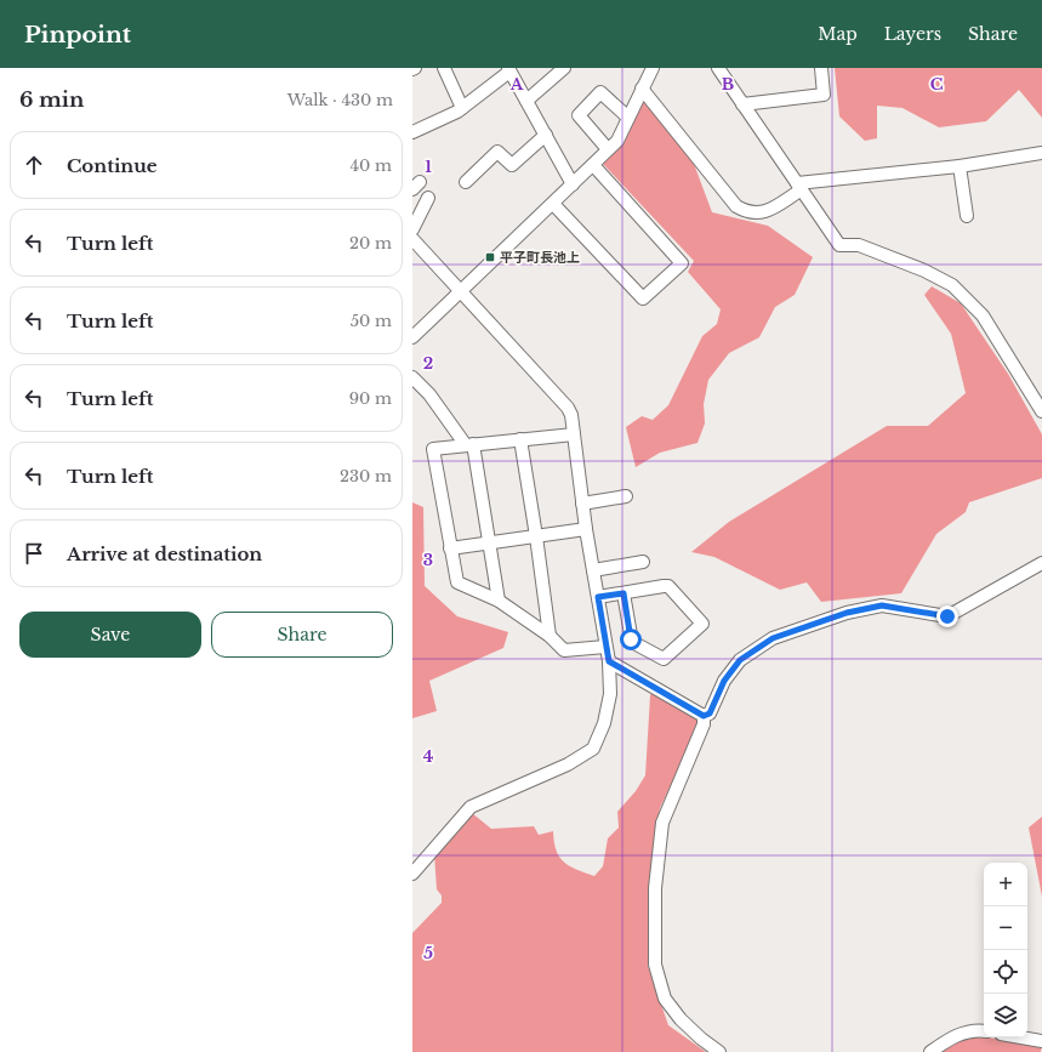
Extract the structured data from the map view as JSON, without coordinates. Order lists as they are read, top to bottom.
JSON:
{
  "places": {
    "transit": ["平子町長池上"]
  },
  "page": {
    "header": "Pinpoint",
    "nav": ["Map", "Layers", "Share"],
    "heading": ["6 min", "Walk · 430 m"],
    "list": [
      ["Continue", "40 m"],
      ["Turn left", "20 m"],
      ["Turn left", "50 m"],
      ["Turn left", "90 m"],
      ["Turn left", "230 m"],
      "Arrive at destination"
    ],
    "buttons": ["Save", "Share"],
    "map_buttons": ["+", "−"]
  },
  "grid": {
    "columns": ["A", "B", "C"],
    "rows": [
      "1",
      "2",
      "3",
      "4",
      "5"
    ]
  }
}
